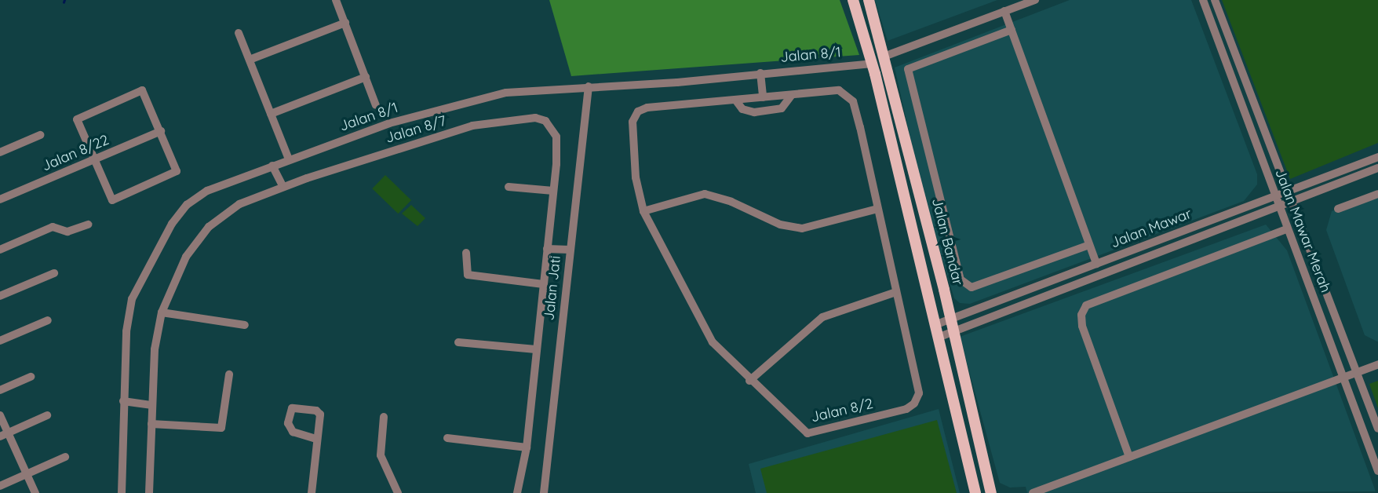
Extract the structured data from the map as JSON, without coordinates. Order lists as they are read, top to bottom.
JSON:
{
  "streets": {
    "main road": ["Jalan Bandar"],
    "street": [
      "Jalan 8/1",
      "Jalan 8/7",
      "Jalan 8/22",
      "Jalan Mawar",
      "Jalan Mawar Merah",
      "Jalan Jati",
      "Jalan 8/2"
    ]
  },
  "crossings": [
    ["Jalan 8/1", "Jalan Jati"],
    ["Jalan Mawar", "Jalan Mawar Merah"],
    ["Jalan Mawar", "Jalan Bandar"]
  ]
}
